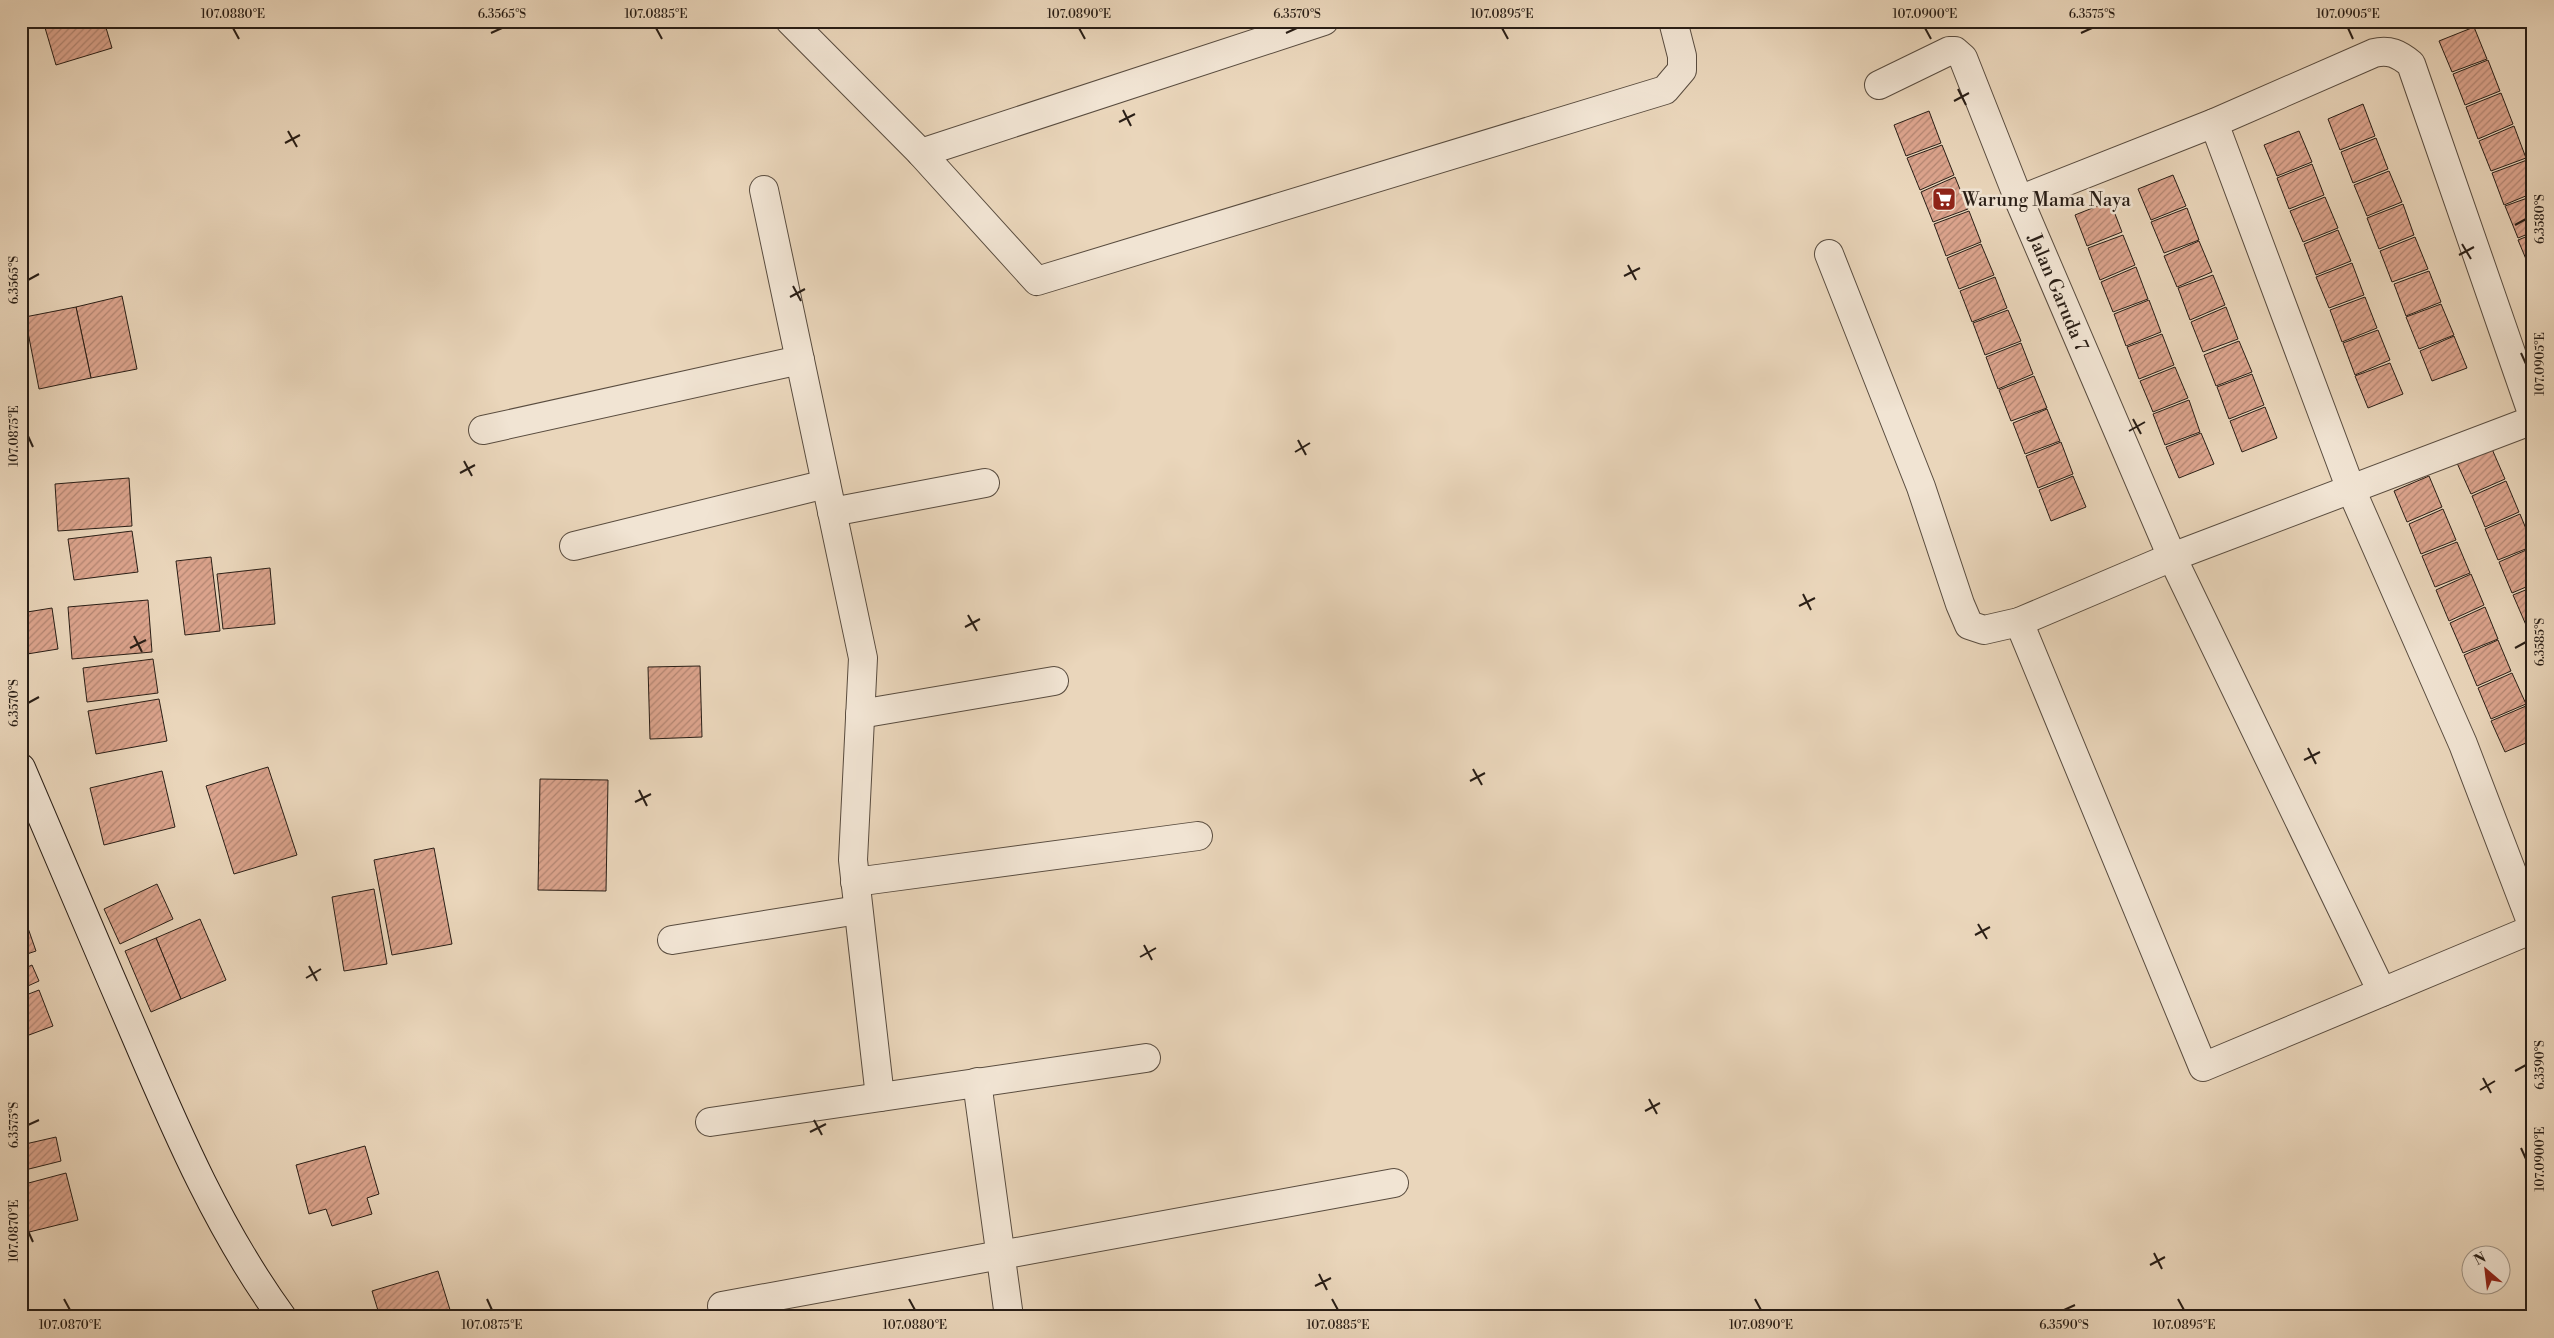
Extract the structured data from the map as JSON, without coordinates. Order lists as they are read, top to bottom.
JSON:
{
  "streets": {
    "street": ["Jalan Garuda 7"]
  },
  "places": {
    "supermarket": ["Warung Mama Naya"]
  },
  "north": "top left",
  "coordinates": [
    "107.0880°E",
    "6.3565°S",
    "107.0885°E",
    "107.0890°E",
    "6.3570°S",
    "107.0895°E",
    "107.0900°E",
    "6.3575°S",
    "107.0905°E",
    "6.3580°S",
    "107.0875°E",
    "6.3585°S",
    "6.3590°S",
    "107.0870°E"
  ]
}
